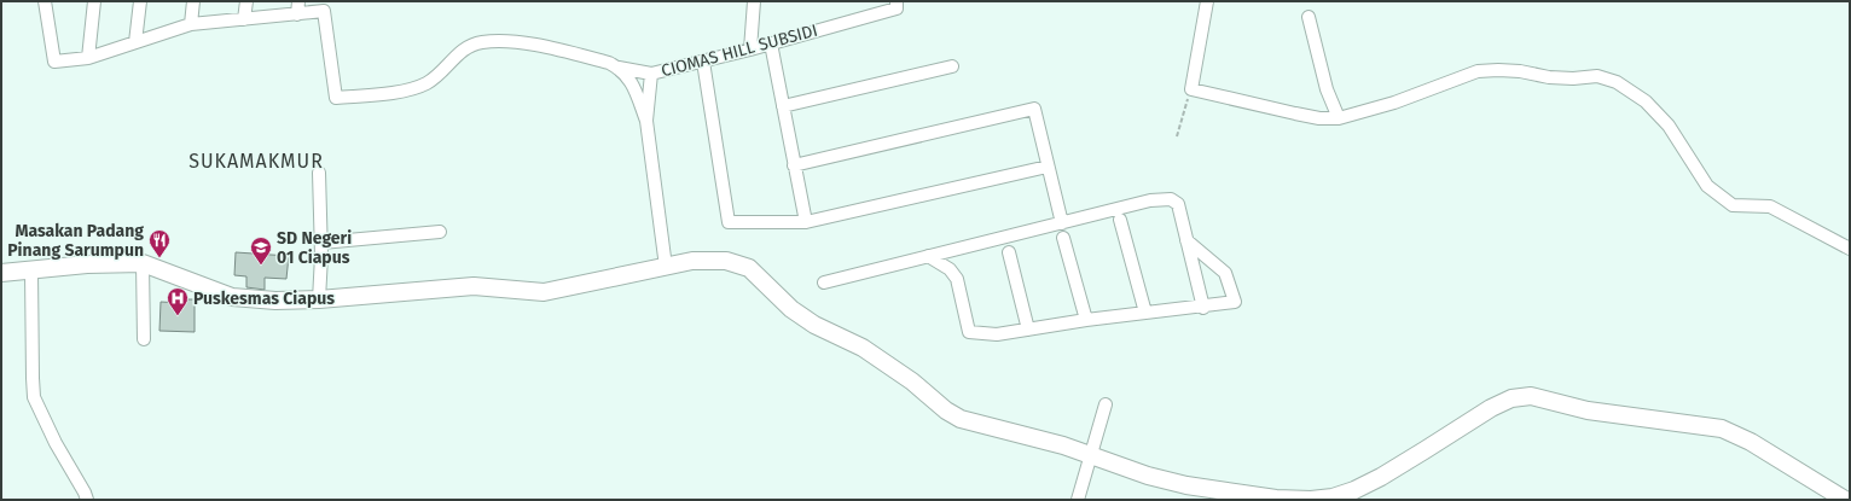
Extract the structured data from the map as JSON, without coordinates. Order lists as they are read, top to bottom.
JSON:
{
  "streets": {
    "street": ["CIOMAS HILL SUBSIDI"]
  },
  "districts": ["SUKAMAKMUR"],
  "places": {
    "restaurant": ["Masakan Padang Pinang Sarumpun"],
    "school or university": ["SD Negeri 01 Ciapus"],
    "hospital": ["Puskesmas Ciapus"]
  }
}
